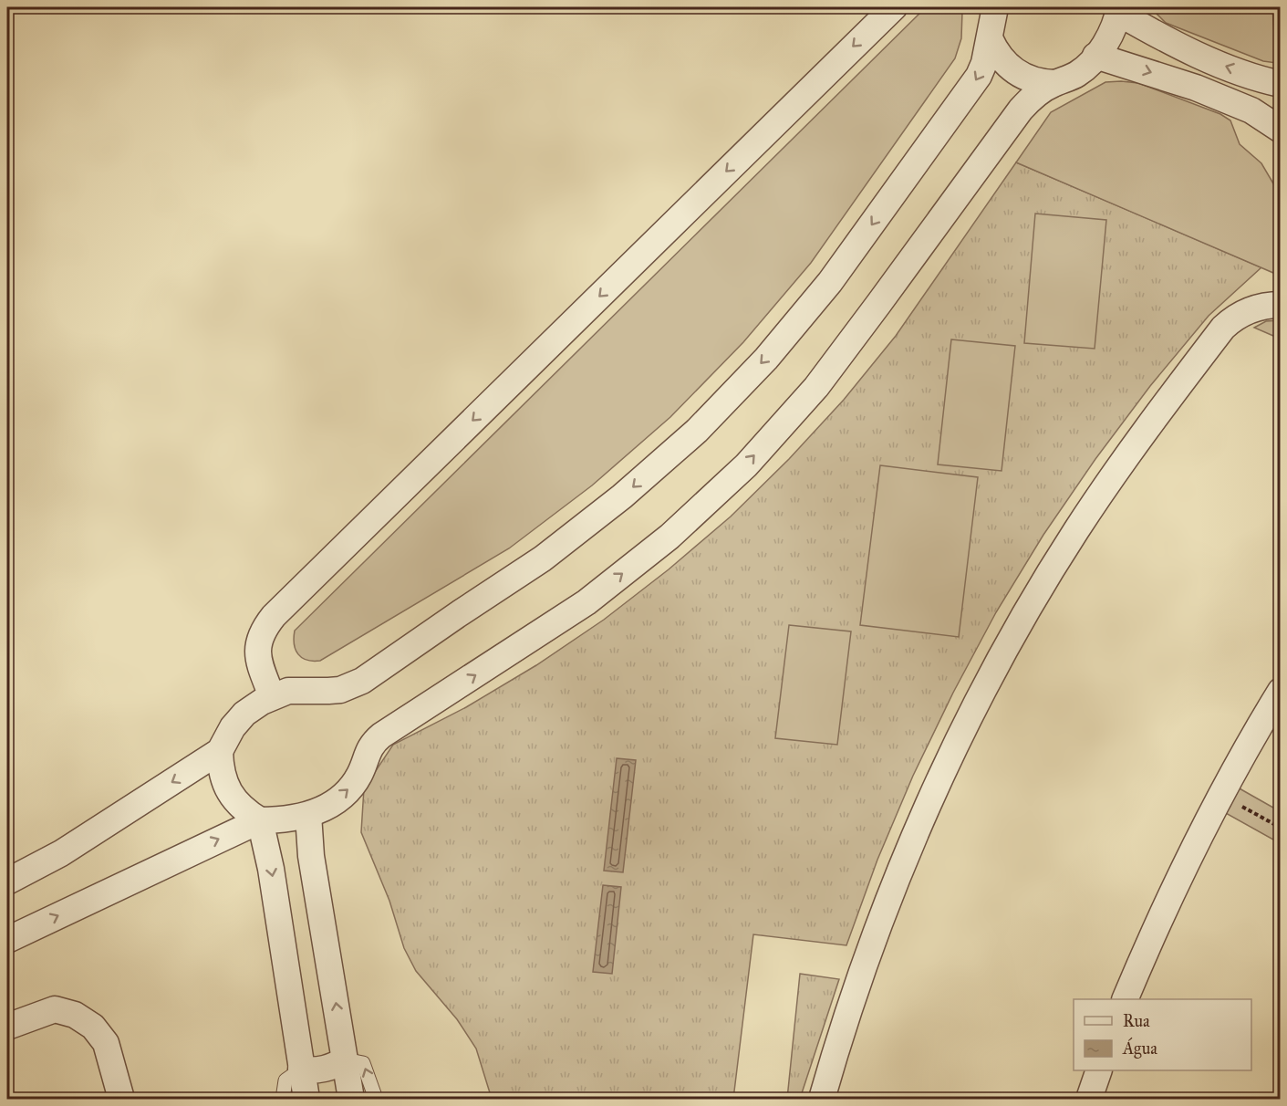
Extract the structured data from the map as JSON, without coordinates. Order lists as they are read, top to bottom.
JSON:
{
  "legend": ["Rua", "Água"]
}
